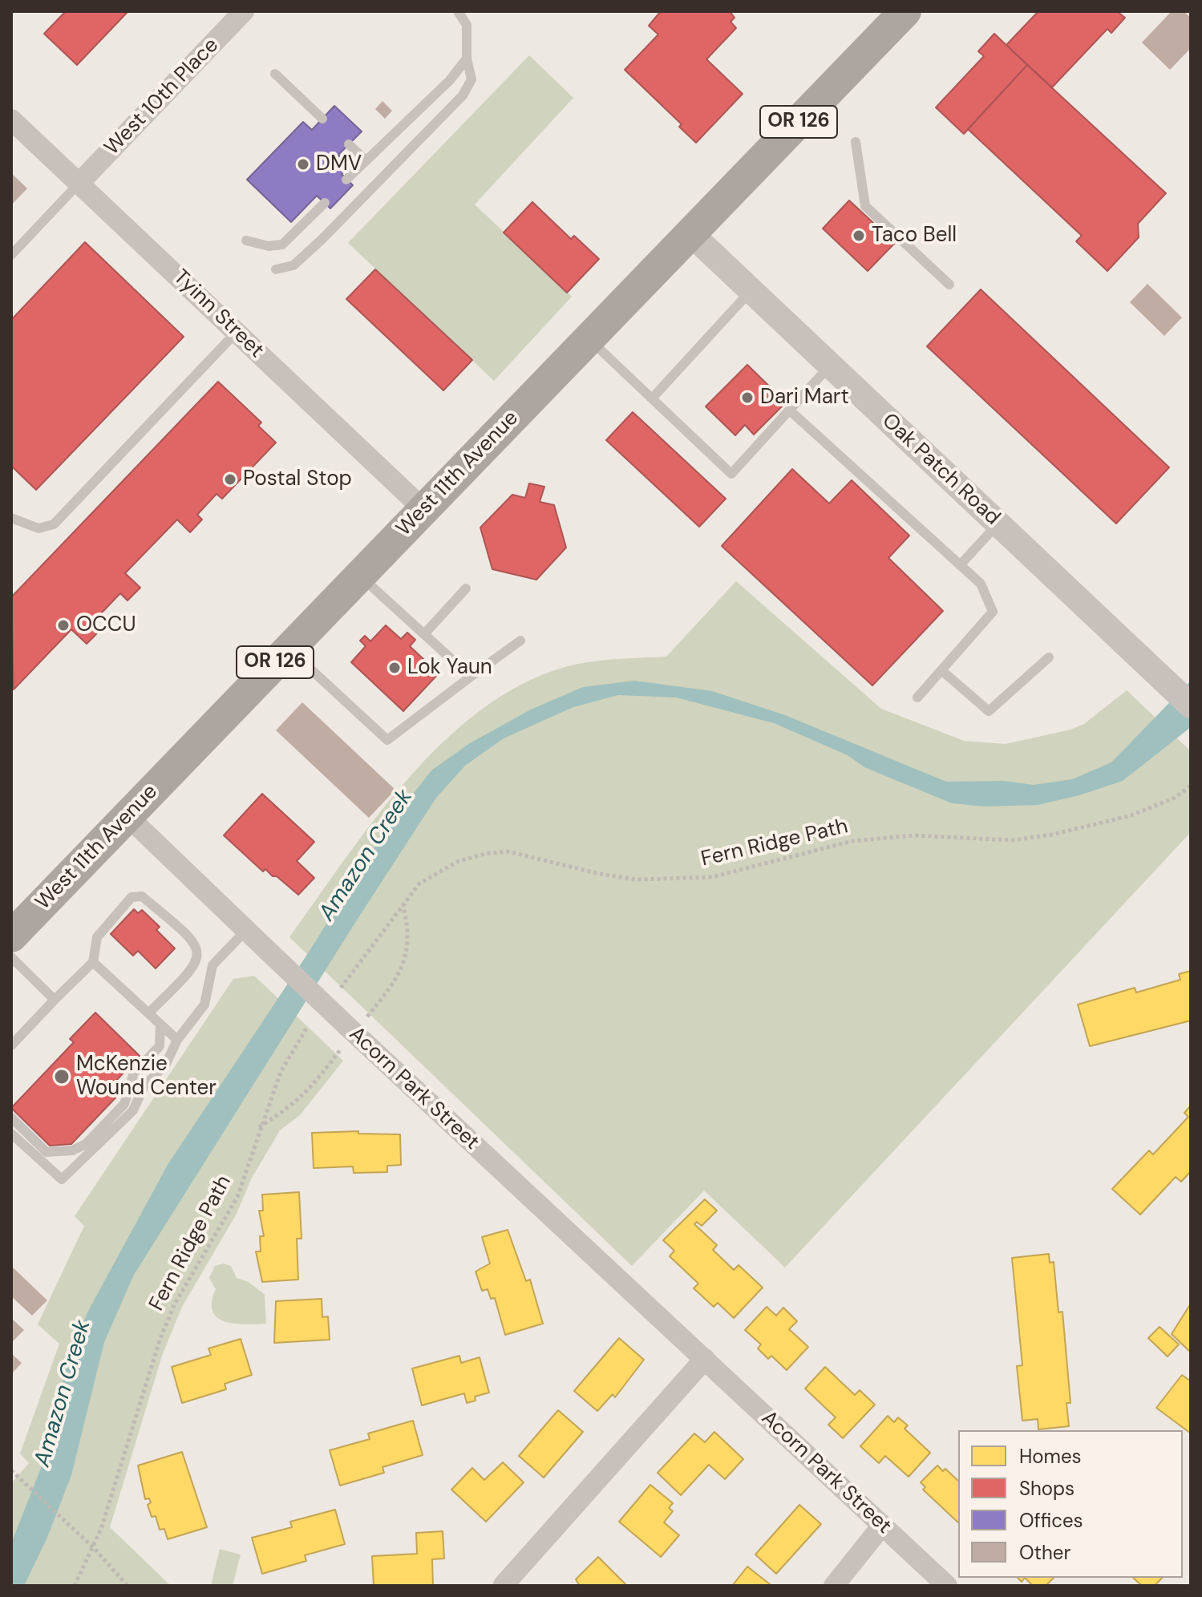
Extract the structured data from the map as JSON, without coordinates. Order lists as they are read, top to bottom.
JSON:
{
  "streets": {
    "main road": ["OR 126", "West 11th Avenue"],
    "street": [
      "West 10th Place",
      "Tyinn Street",
      "Oak Patch Road",
      "Acorn Park Street"
    ],
    "path": ["Fern Ridge Path"]
  },
  "crossings": [
    ["West 10th Place", "Tyinn Street"],
    ["Tyinn Street", "West 11th Avenue"],
    ["Oak Patch Road", "West 11th Avenue"],
    ["West 11th Avenue", "Acorn Park Street"]
  ],
  "water": ["Amazon Creek"],
  "places": [
    "DMV",
    "Taco Bell",
    "Dari Mart",
    "Postal Stop",
    "OCCU",
    "Lok Yaun",
    "McKenzie Wound Center"
  ],
  "legend": [
    "Homes",
    "Shops",
    "Offices",
    "Other"
  ]
}
